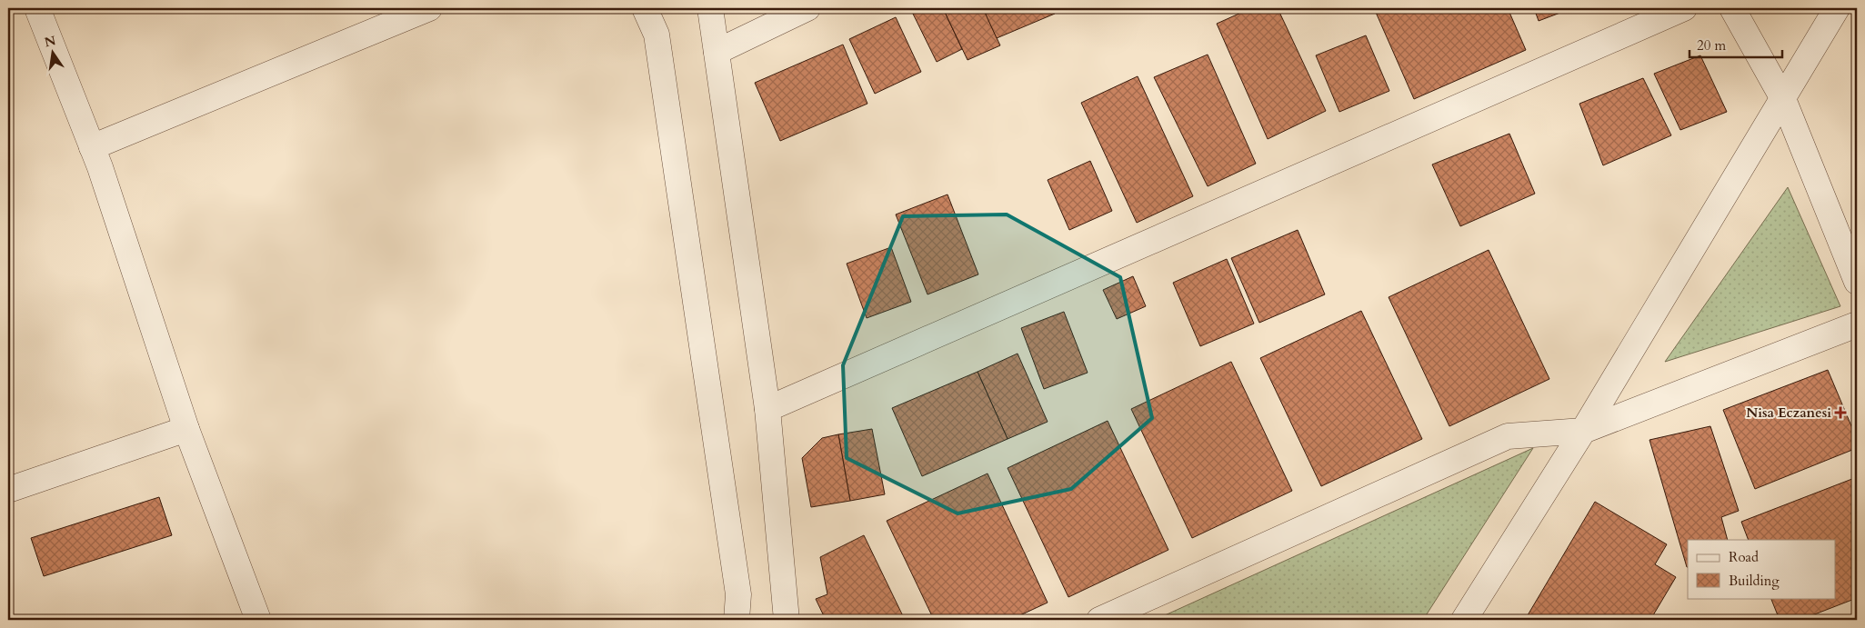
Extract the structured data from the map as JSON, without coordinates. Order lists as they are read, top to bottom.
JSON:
{
  "places": {
    "health": ["Nisa Eczanesi"]
  },
  "legend": ["Road", "Building"],
  "scale_bar": "20 m",
  "north": "top"
}
